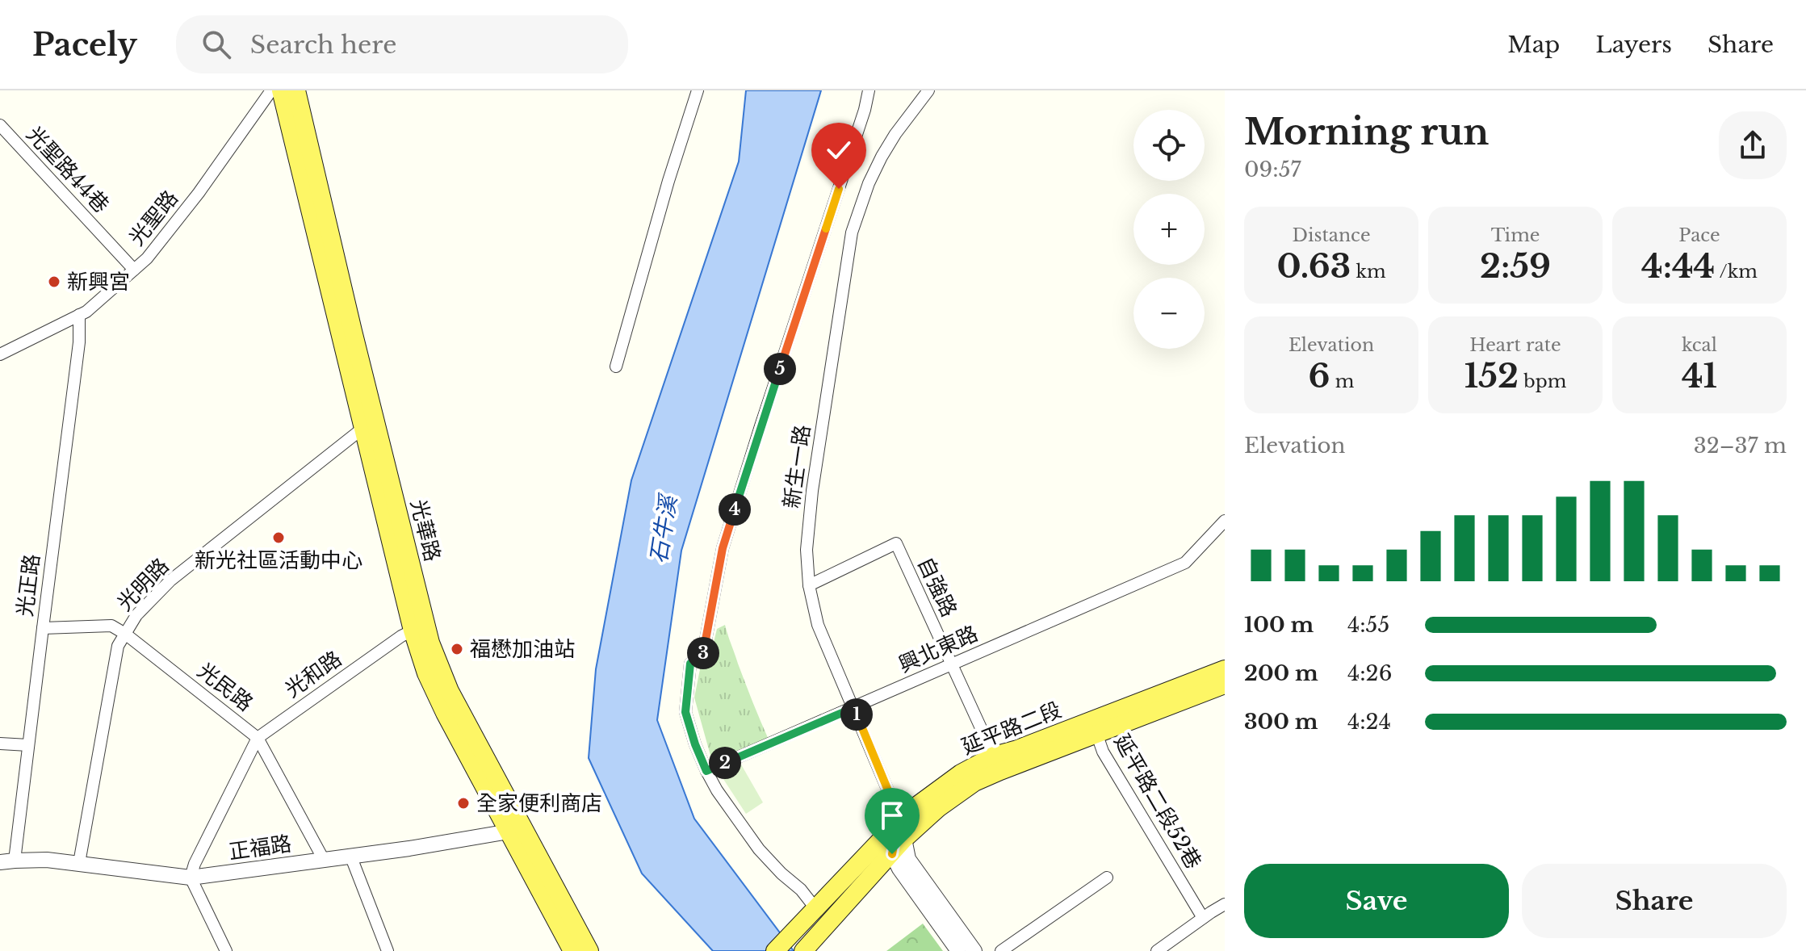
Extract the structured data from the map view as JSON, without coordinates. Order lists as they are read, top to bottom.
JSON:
{
  "streets": {
    "main road": ["光華路", "延平路二段"],
    "street": [
      "光聖路44巷",
      "光聖路",
      "新生一路",
      "光明路",
      "光正路",
      "自強路",
      "興北東路",
      "光和路",
      "光民路",
      "延平路二段52巷",
      "正福路"
    ]
  },
  "crossings": [
    ["光聖路44巷", "光聖路"],
    ["光聖路", "光正路"],
    ["新生一路", "自強路"],
    ["新生一路", "興北東路"],
    ["新生一路", "延平路二段"],
    ["光華路", "光明路"],
    ["光華路", "光和路"],
    ["光華路", "正福路"],
    ["光明路", "光民路"],
    ["光明路", "正福路"],
    ["光正路", "光民路"],
    ["光正路", "正福路"],
    ["自強路", "興北東路"],
    ["自強路", "延平路二段"],
    ["光和路", "光民路"],
    ["光和路", "正福路"],
    ["光民路", "正福路"],
    ["延平路二段", "延平路二段52巷"]
  ],
  "water": ["石牛溪"],
  "places": [
    "新興宮",
    "新光社區活動中心",
    "福懋加油站",
    "全家便利商店"
  ],
  "page": {
    "header": "Pacely",
    "search": "Search here",
    "nav": ["Map", "Layers", "Share"],
    "heading": ["Morning run", "09:57"],
    "map_buttons": ["+", "−"],
    "stats": [
      ["Distance", "0.63 km"],
      ["Time", "2:59"],
      ["Pace", "4:44 /km"],
      ["Elevation", "6 m"],
      ["Heart rate", "152 bpm"],
      ["kcal", "41"]
    ],
    "pins": [
      "5",
      "4",
      "3",
      "1",
      "2"
    ],
    "chart": ["Elevation", "32–37 m"],
    "list": [
      {
        "name": "100 m",
        "note": "4:55"
      },
      {
        "name": "200 m",
        "note": "4:26"
      },
      {
        "name": "300 m",
        "note": "4:24"
      }
    ],
    "buttons": ["Save", "Share"]
  }
}
